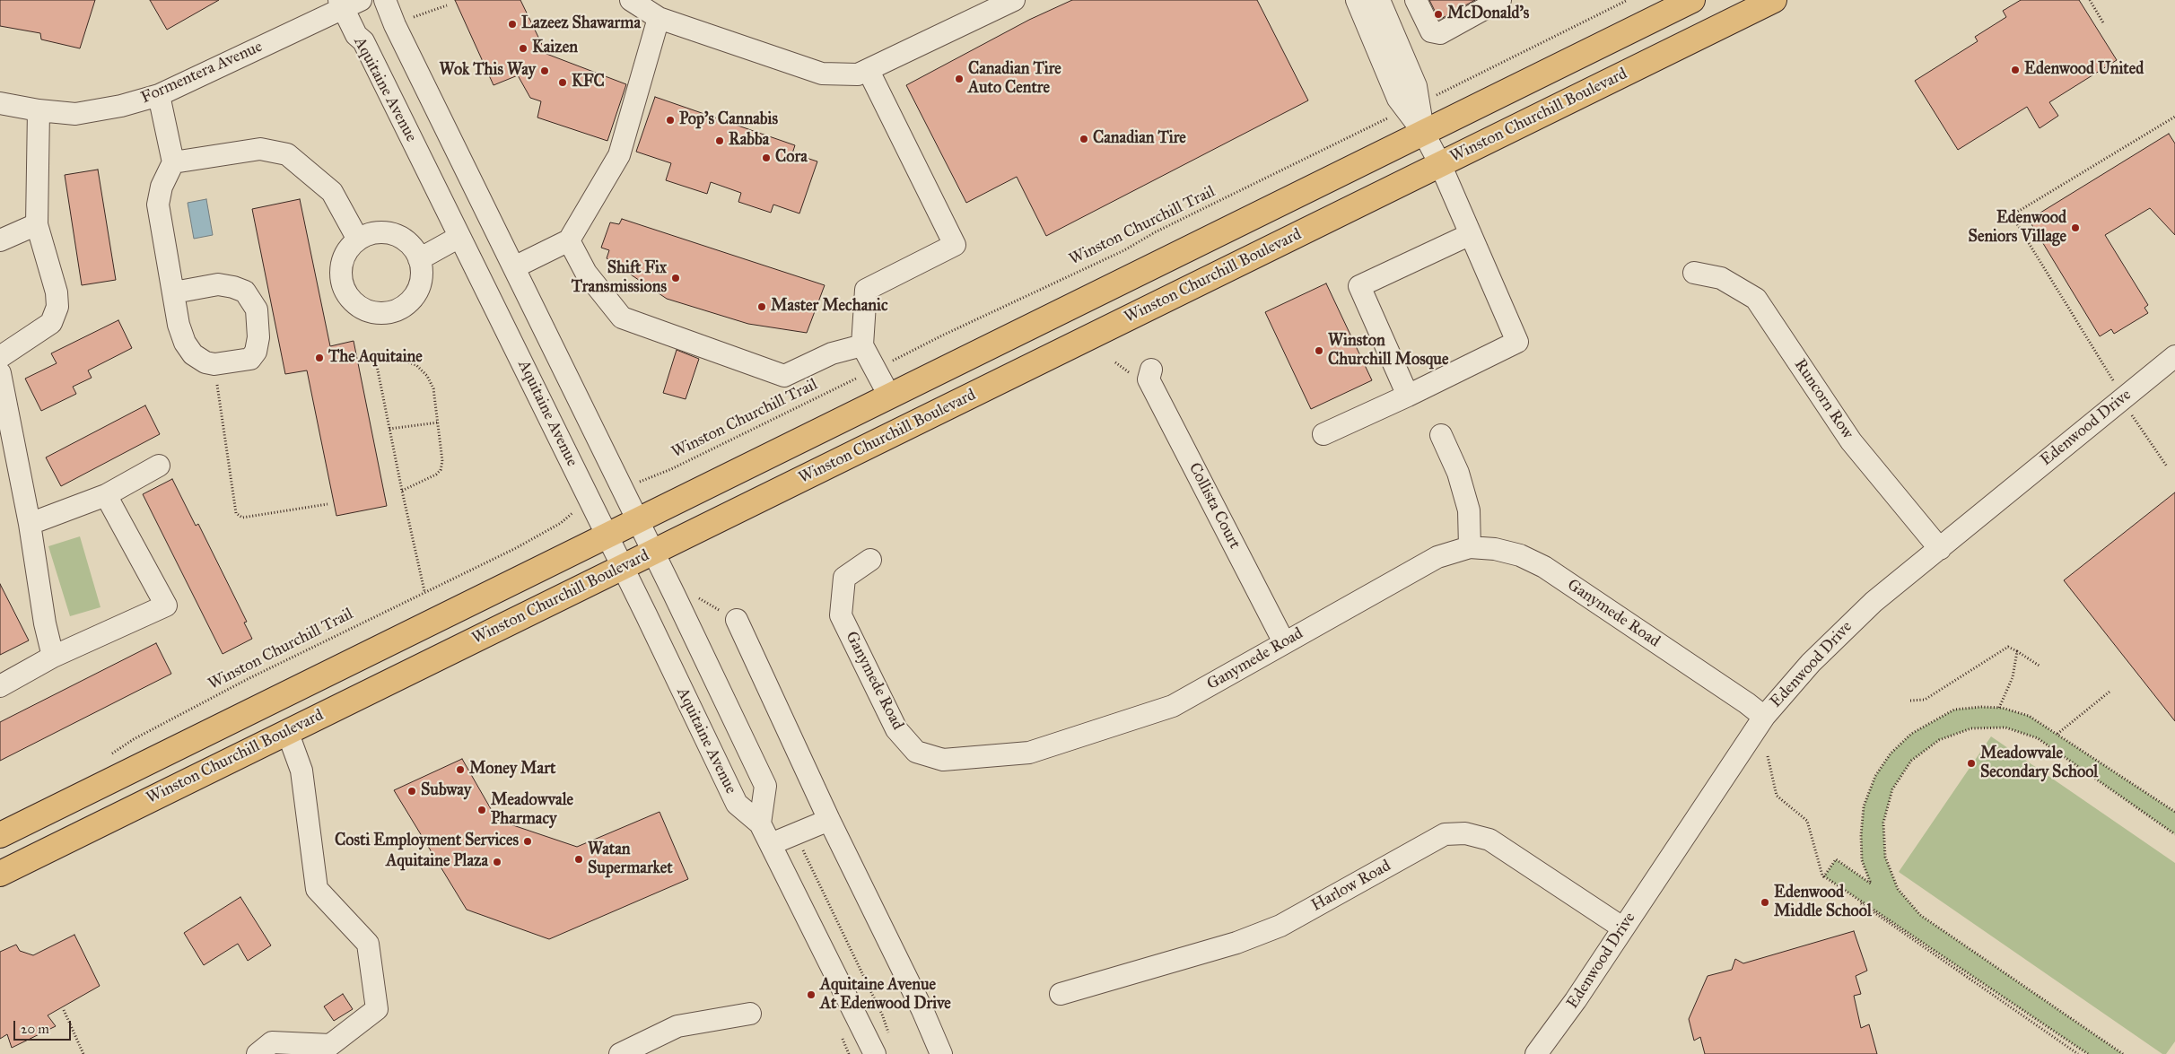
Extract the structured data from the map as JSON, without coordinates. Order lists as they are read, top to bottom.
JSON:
{
  "streets": {
    "main road": ["Winston Churchill Boulevard"],
    "street": [
      "Formentera Avenue",
      "Aquitaine Avenue",
      "Runcorn Row",
      "Edenwood Drive",
      "Collista Court",
      "Ganymede Road",
      "Harlow Road"
    ],
    "path": ["Winston Churchill Trail"]
  },
  "crossings": [
    ["Formentera Avenue", "Aquitaine Avenue"],
    ["Aquitaine Avenue", "Winston Churchill Boulevard"],
    ["Runcorn Row", "Edenwood Drive"],
    ["Edenwood Drive", "Ganymede Road"],
    ["Edenwood Drive", "Harlow Road"],
    ["Collista Court", "Ganymede Road"]
  ],
  "places": [
    "McDonald's",
    "Lazeez Shawarma",
    "Kaizen",
    "Edenwood United",
    "Wok This Way",
    "Canadian Tire Auto Centre",
    "KFC",
    "Pop’s Cannabis",
    "Canadian Tire",
    "Rabba",
    "Cora",
    "Edenwood Seniors Village",
    "Shift Fix Transmissions",
    "Master Mechanic",
    "Winston Churchill Mosque",
    "The Aquitaine",
    "Meadowvale Secondary School",
    "Money Mart",
    "Subway",
    "Meadowvale Pharmacy",
    "Costi Employment Services",
    "Watan Supermarket",
    "Aquitaine Plaza",
    "Edenwood Middle School",
    "Aquitaine Avenue At Edenwood Drive"
  ],
  "scale_bar": "20 m"
}
